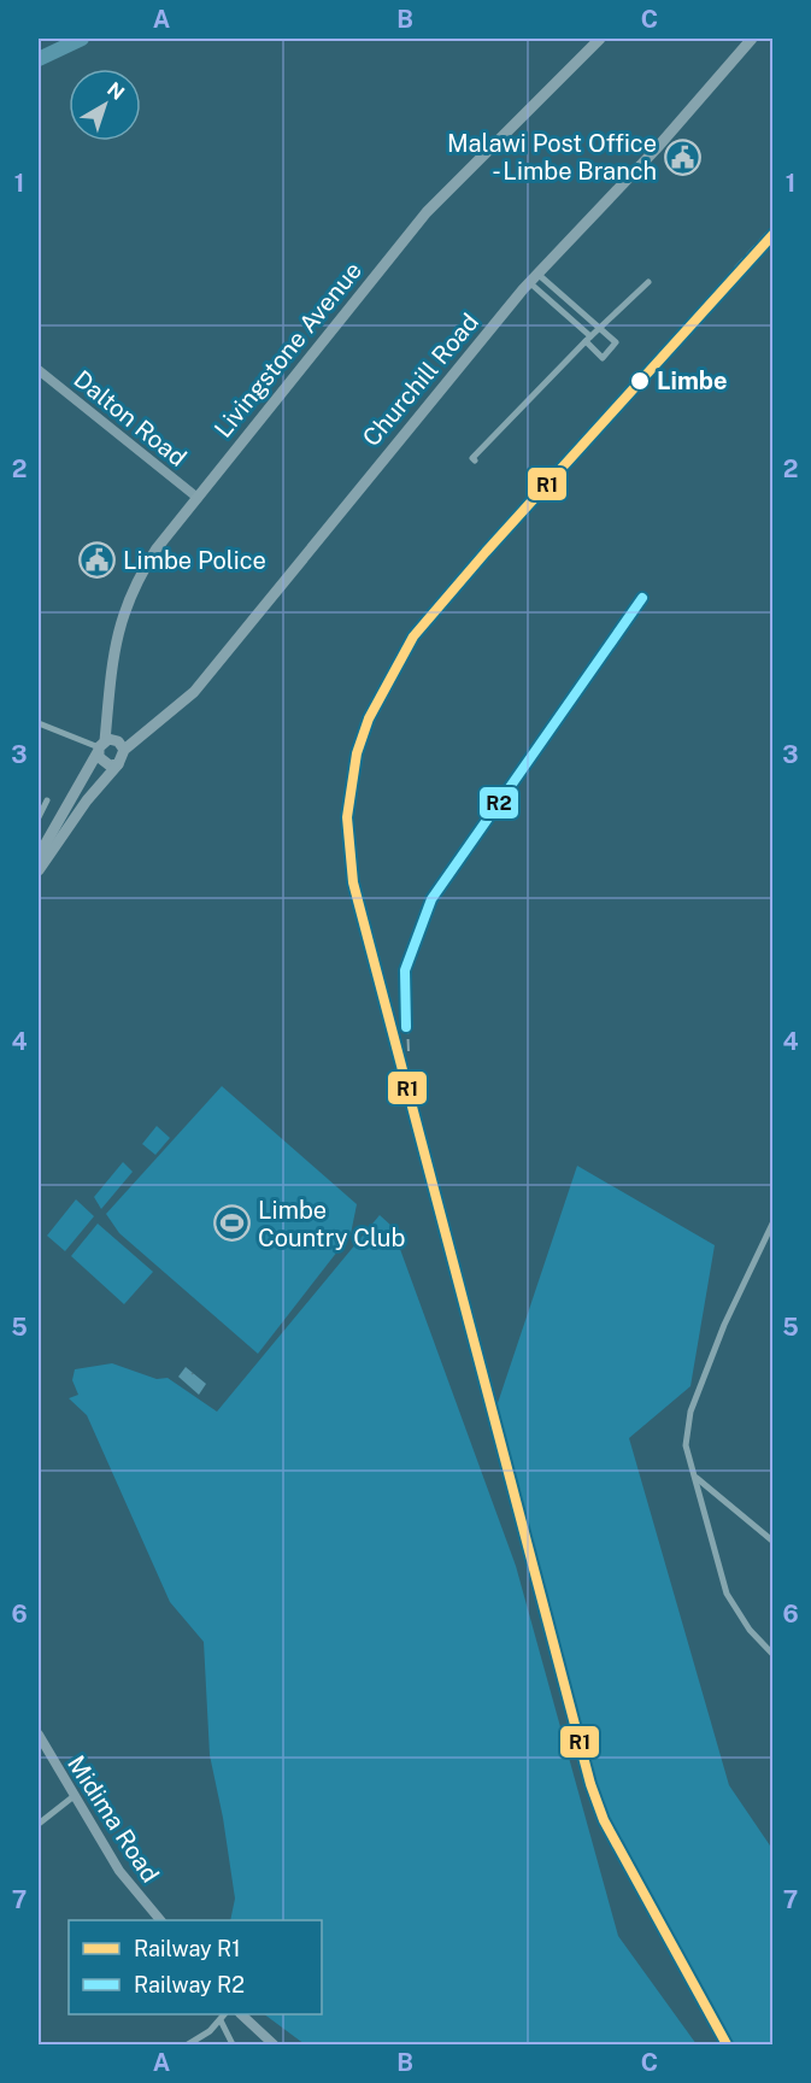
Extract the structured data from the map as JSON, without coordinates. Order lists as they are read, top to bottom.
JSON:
{
  "streets": {
    "highway": ["Livingstone Avenue", "Churchill Road"],
    "main road": ["Dalton Road", "Midima Road"]
  },
  "crossings": [
    ["Livingstone Avenue", "Dalton Road"]
  ],
  "places": {
    "public building": ["Malawi Post Office - Limbe Branch", "Limbe Police"],
    "other": ["Limbe"],
    "sports": ["Limbe Country Club"]
  },
  "lines": ["rail line R1", "rail line R2"],
  "legend": ["Railway R1", "Railway R2"],
  "north": "top right",
  "grid": {
    "columns": ["A", "B", "C"],
    "rows": [
      "1",
      "2",
      "3",
      "4",
      "5",
      "6",
      "7"
    ]
  }
}
